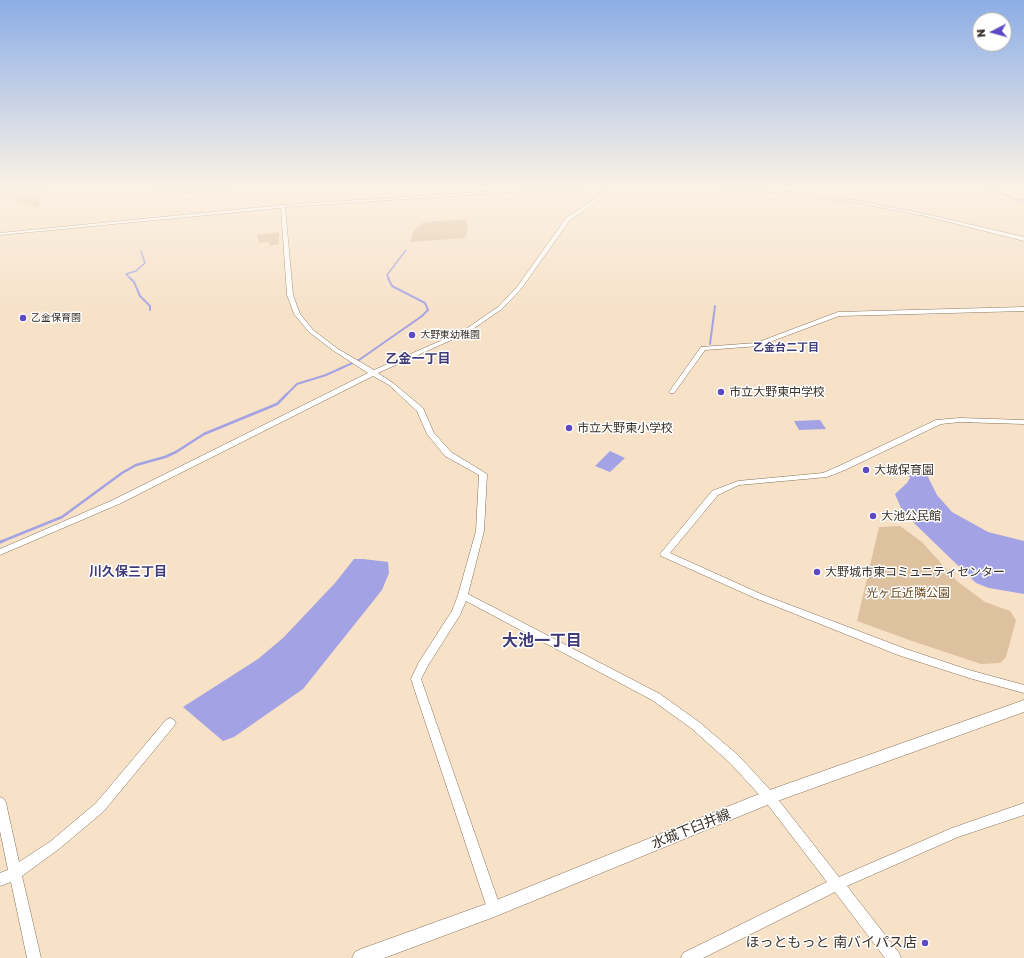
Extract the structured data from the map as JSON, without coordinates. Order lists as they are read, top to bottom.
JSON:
{
  "streets": {
    "main road": ["水城下臼井線"]
  },
  "districts": [
    "乙金台二丁目",
    "乙金一丁目",
    "川久保三丁目",
    "大池一丁目"
  ],
  "parks": ["光ヶ丘近隣公園"],
  "places": [
    "乙金保育園",
    "大野東幼稚園",
    "市立大野東中学校",
    "市立大野東小学校",
    "大城保育園",
    "大池公民館",
    "大野城市東コミュニティセンター",
    "ほっともっと 南バイパス店"
  ],
  "north": "left"
}
